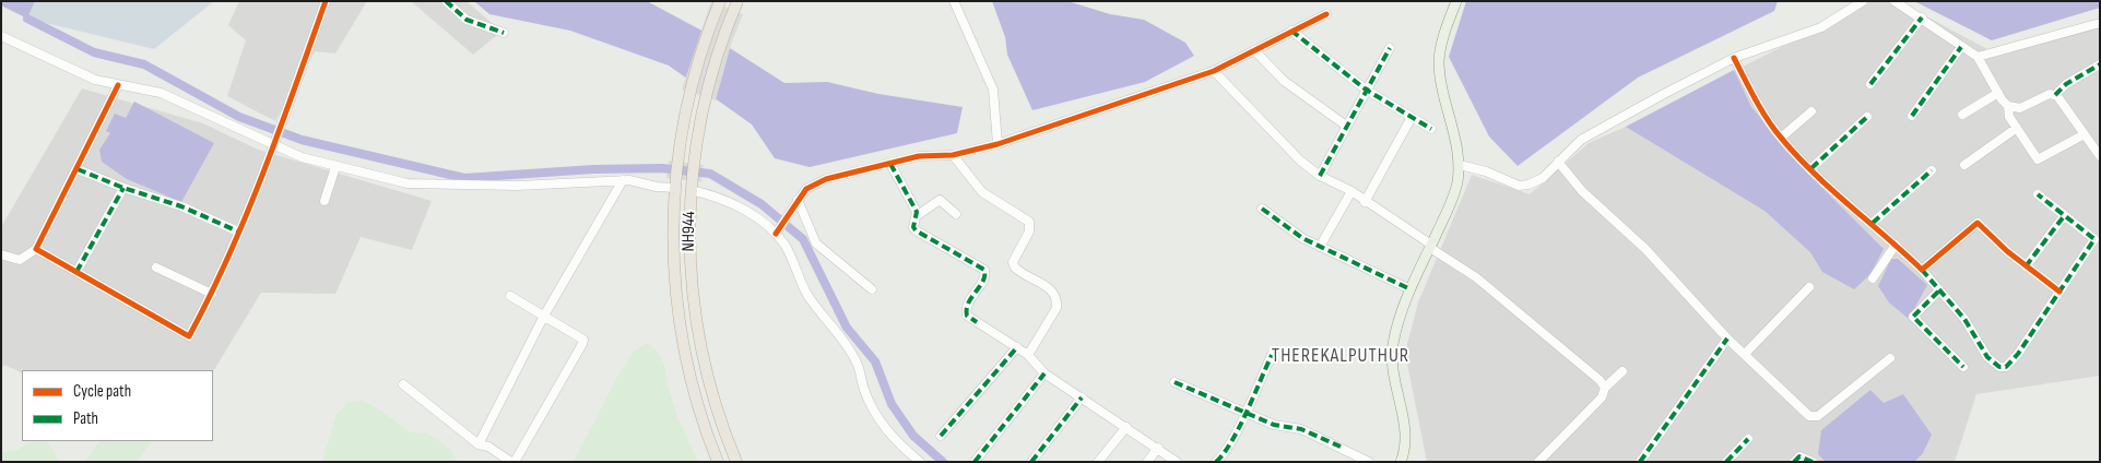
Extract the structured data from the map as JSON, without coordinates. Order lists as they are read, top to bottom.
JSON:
{
  "streets": {
    "highway": ["NH944"]
  },
  "districts": ["THEREKALPUTHUR"],
  "legend": ["Cycle path", "Path"]
}
